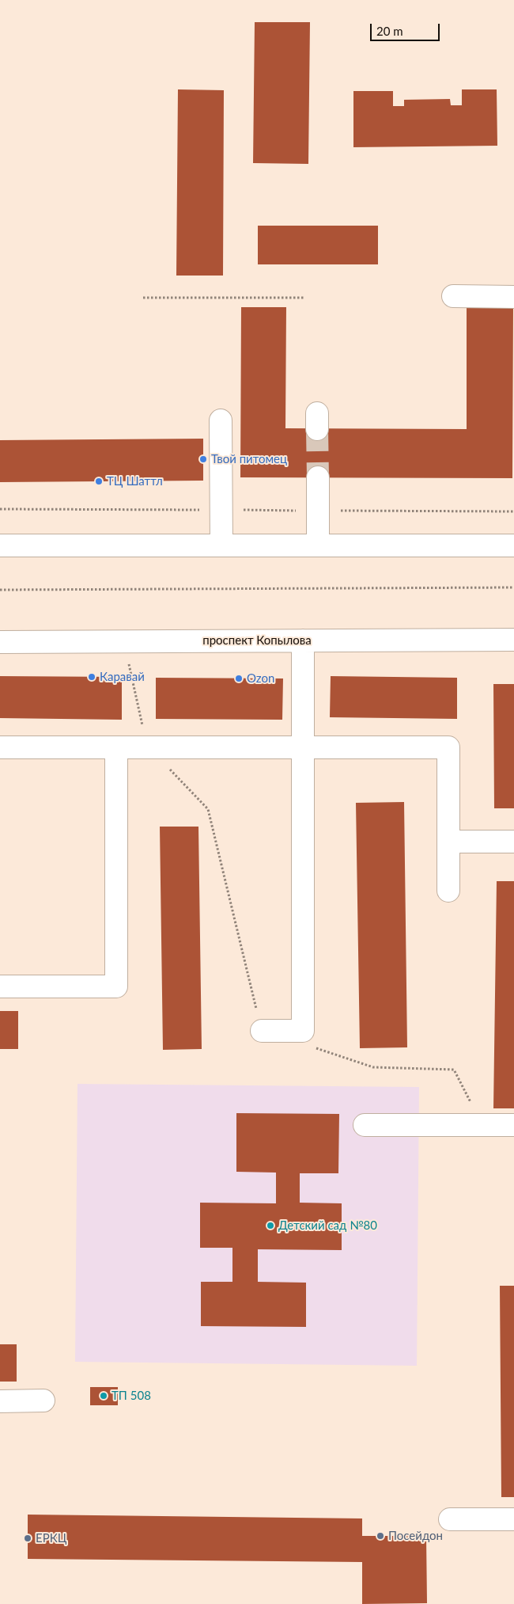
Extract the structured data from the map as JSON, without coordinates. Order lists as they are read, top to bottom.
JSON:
{
  "streets": {
    "street": ["проспект Копылова"]
  },
  "places": [
    "Твой питомец",
    "ТЦ Шаттл",
    "Каравай",
    "Ozon",
    "Детский сад №80",
    "ТП 508",
    "Посейдон",
    "ЕРКЦ"
  ],
  "scale_bar": "20 m"
}
